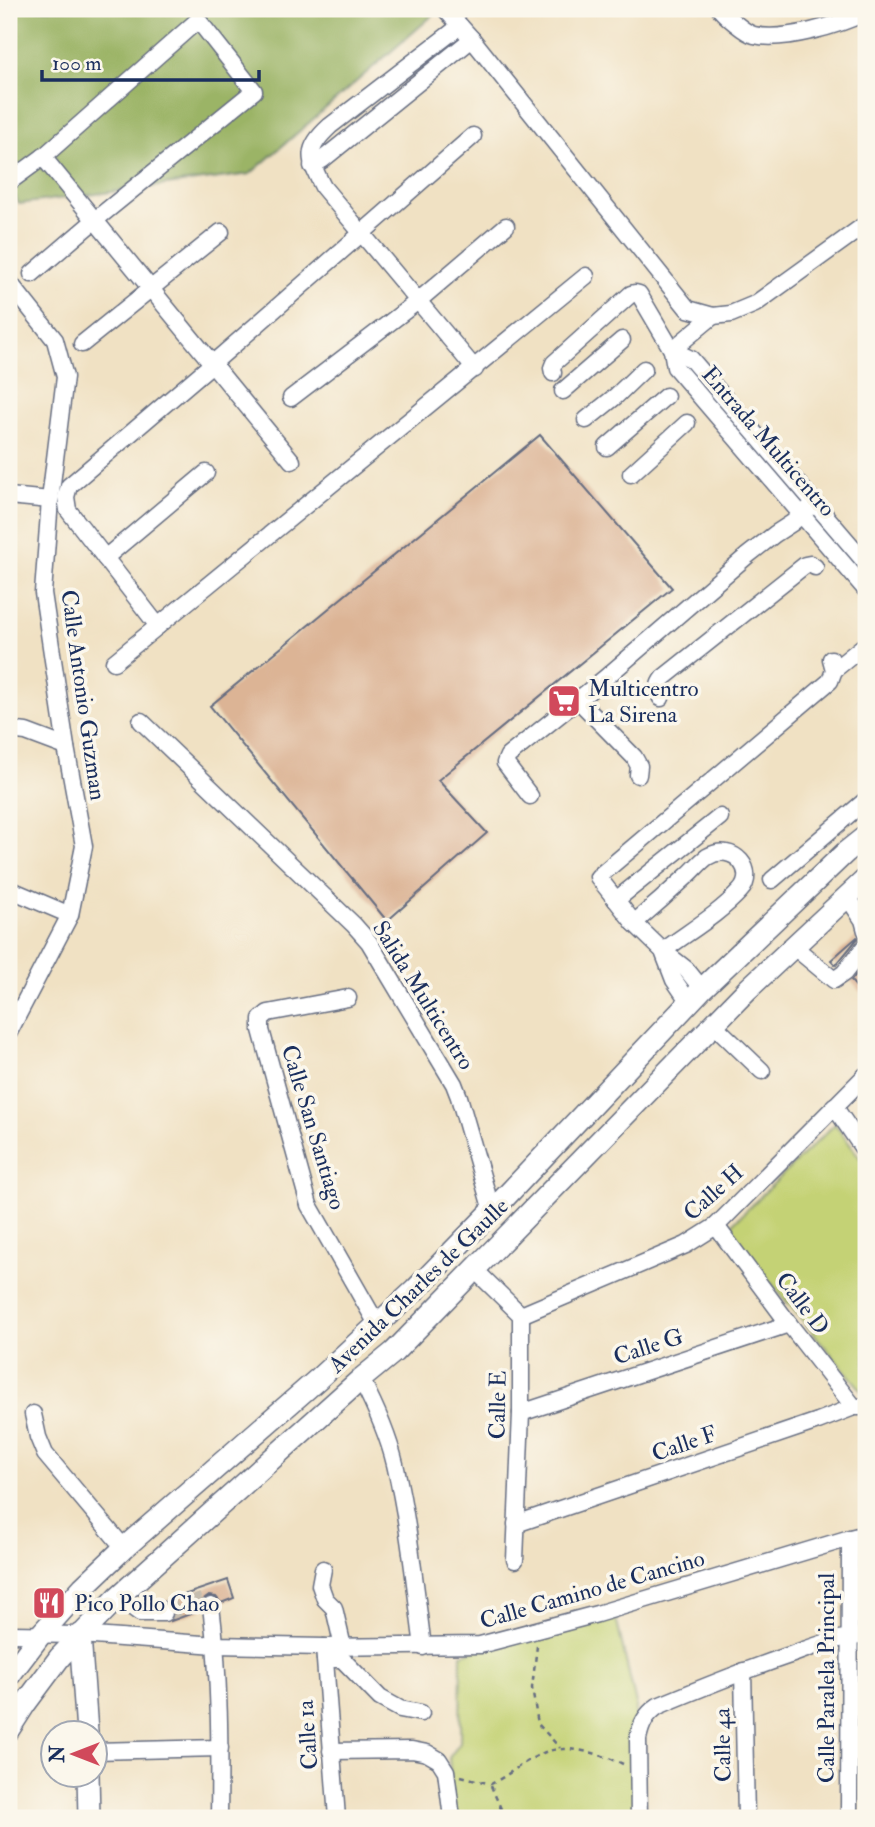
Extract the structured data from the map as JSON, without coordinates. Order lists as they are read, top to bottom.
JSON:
{
  "streets": {
    "main road": ["Avenida Charles de Gaulle"],
    "street": [
      "Entrada Multicentro",
      "Calle Antonio Guzman",
      "Salida Multicentro",
      "Calle San Santiago",
      "Calle H",
      "Calle D",
      "Calle G",
      "Calle E",
      "Calle F",
      "Calle Camino de Cancino",
      "Calle Paralela Principal",
      "Calle 1a",
      "Calle 4a"
    ]
  },
  "crossings": [
    ["Salida Multicentro", "Avenida Charles de Gaulle"],
    ["Calle San Santiago", "Avenida Charles de Gaulle"],
    ["Calle H", "Calle D"],
    ["Calle H", "Calle E"],
    ["Avenida Charles de Gaulle", "Calle Camino de Cancino"],
    ["Calle D", "Calle G"],
    ["Calle D", "Calle F"],
    ["Calle G", "Calle E"],
    ["Calle E", "Calle F"],
    ["Calle Camino de Cancino", "Calle Paralela Principal"],
    ["Calle Camino de Cancino", "Calle 1a"]
  ],
  "places": {
    "supermarket": ["Multicentro La Sirena"],
    "restaurant": ["Pico Pollo Chao"]
  },
  "scale_bar": "100 m",
  "north": "left"
}
